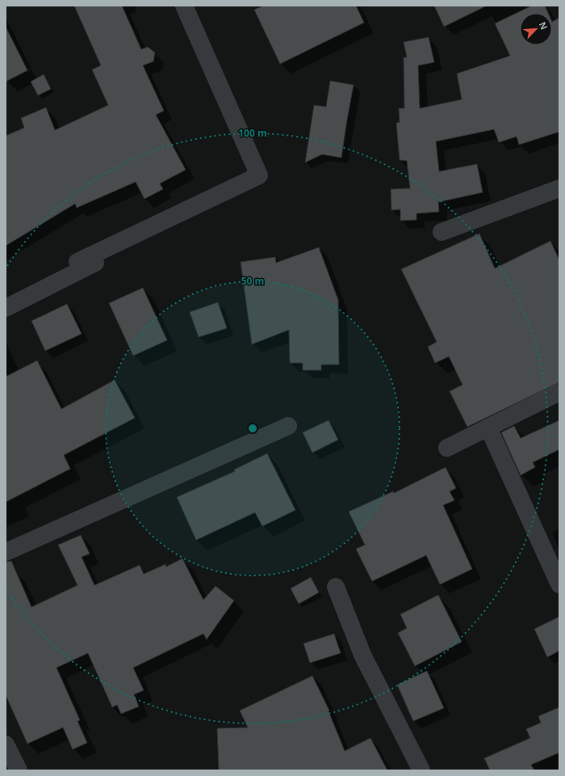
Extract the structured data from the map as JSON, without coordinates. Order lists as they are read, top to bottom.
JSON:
{
  "north": "top right",
  "rings": ["100 m", "50 m"]
}
